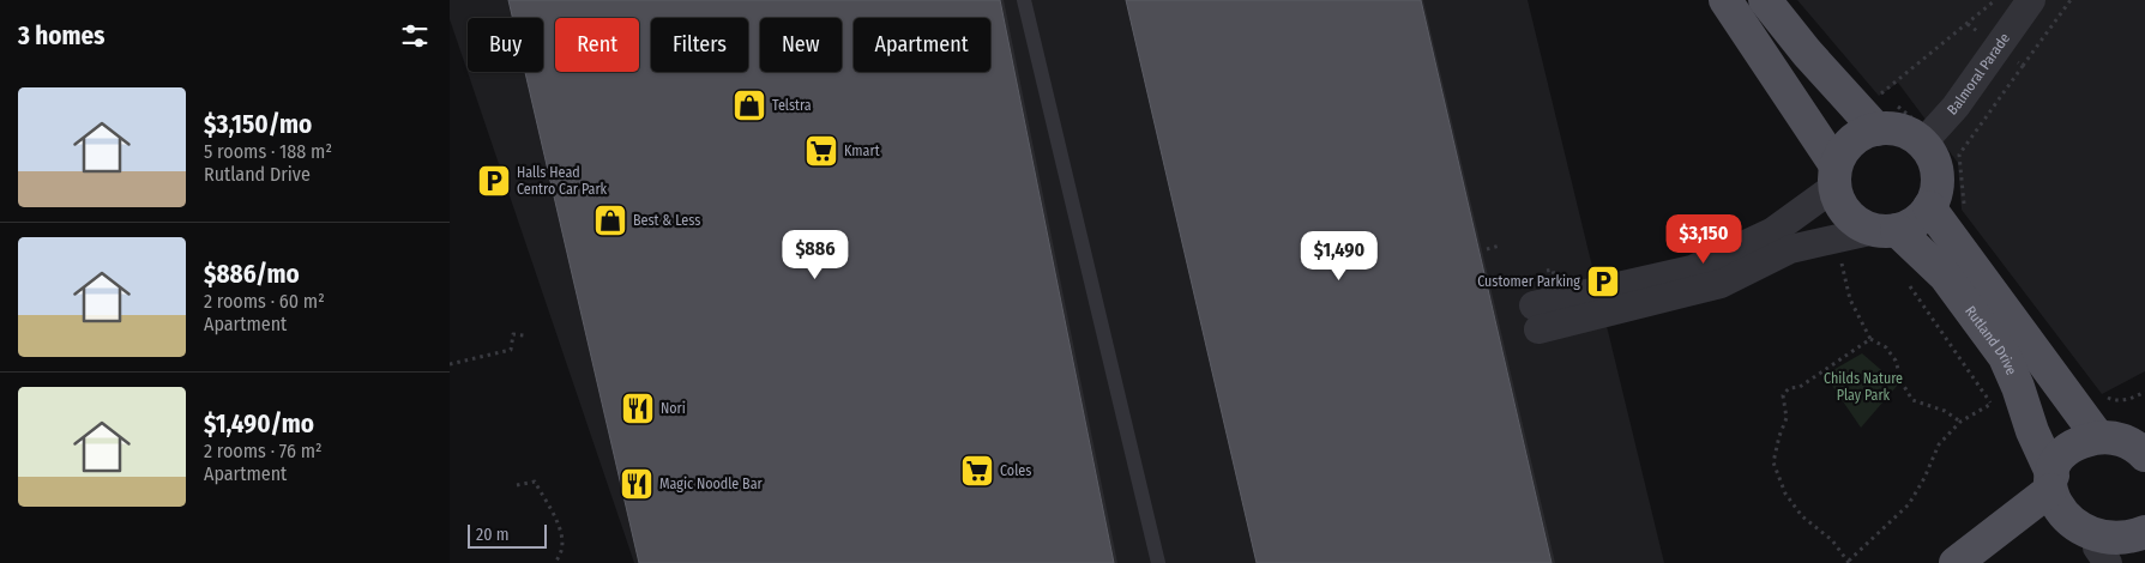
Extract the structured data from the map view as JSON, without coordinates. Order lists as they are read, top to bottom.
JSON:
{
  "streets": {
    "main road": ["Rutland Drive"],
    "street": ["Balmoral Parade"]
  },
  "crossings": [
    ["Balmoral Parade", "Rutland Drive"]
  ],
  "parks": ["Childs Nature Play Park"],
  "places": {
    "shop": ["Telstra", "Best & Less"],
    "supermarket": ["Kmart", "Coles"],
    "parking": ["Halls Head Centro Car Park", "Customer Parking"],
    "restaurant": ["Nori", "Magic Noodle Bar"]
  },
  "scale_bar": "20 m",
  "page": {
    "heading": "3 homes",
    "chip": [
      "Buy",
      "Rent",
      "Filters",
      "New",
      "Apartment"
    ],
    "list": [
      {
        "name": "$3,150/mo",
        "note": "5 rooms · 188 m² · Rutland Drive"
      },
      {
        "name": "$886/mo",
        "note": "2 rooms · 60 m² · Apartment"
      },
      {
        "name": "$1,490/mo",
        "note": "2 rooms · 76 m² · Apartment"
      }
    ],
    "price": ["$3,150", "$886", "$1,490"],
    "scale": "20 m"
  }
}
